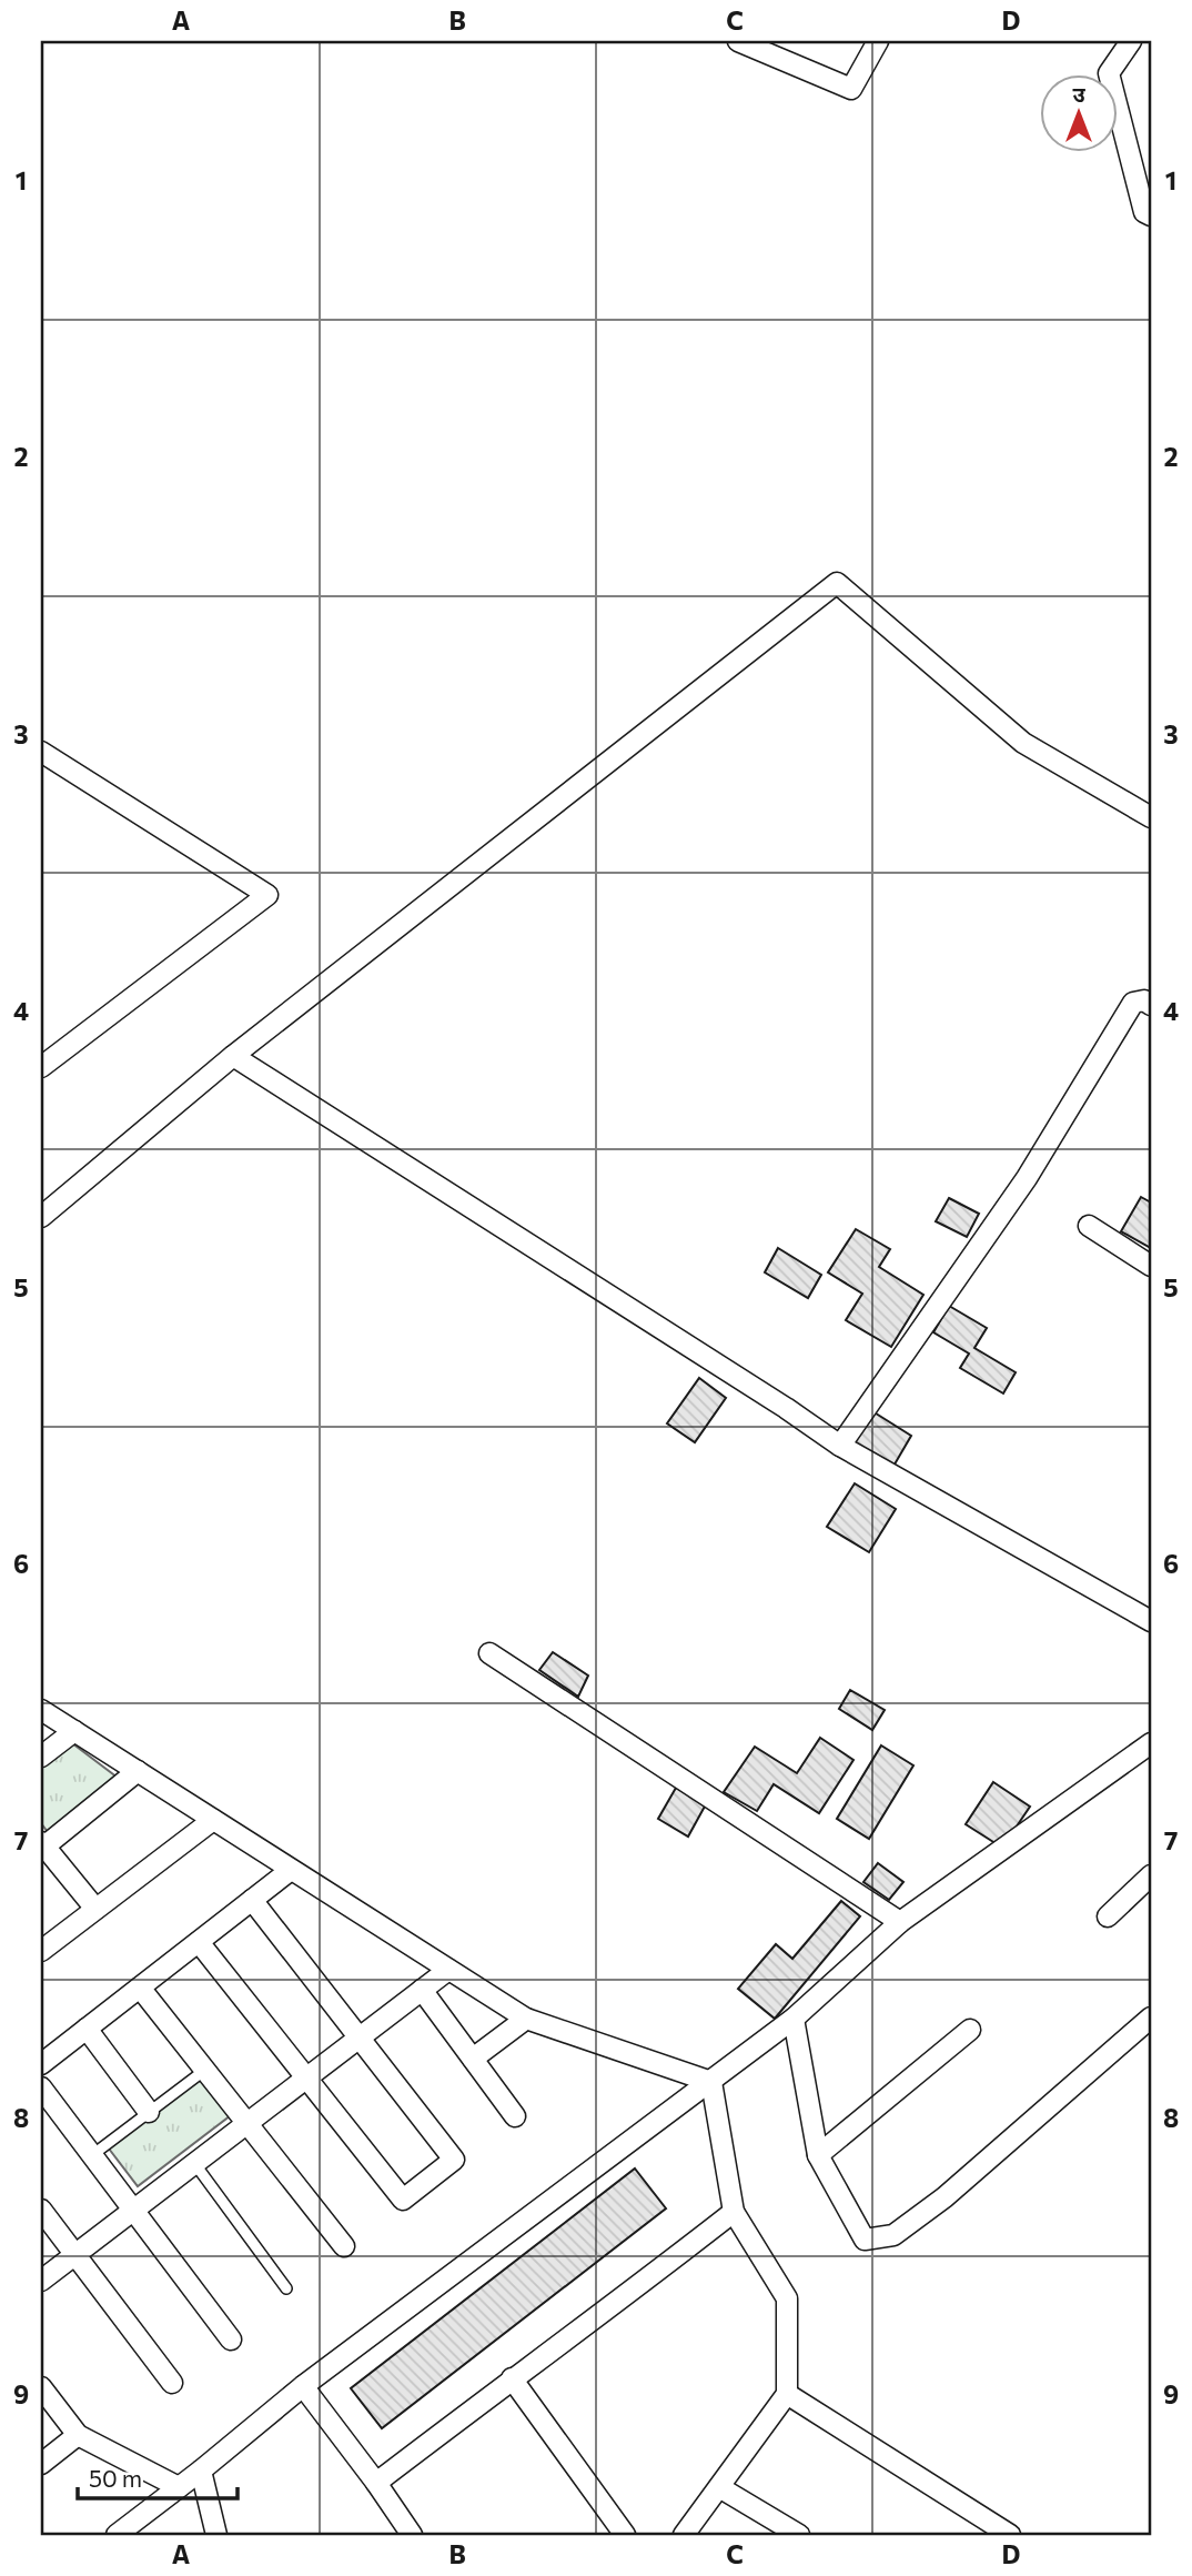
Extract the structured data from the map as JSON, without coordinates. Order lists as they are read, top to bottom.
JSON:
{
  "scale_bar": "50 m",
  "north": "top",
  "grid": {
    "columns": [
      "A",
      "B",
      "C",
      "D"
    ],
    "rows": [
      "1",
      "2",
      "3",
      "4",
      "5",
      "6",
      "7",
      "8",
      "9"
    ]
  }
}
